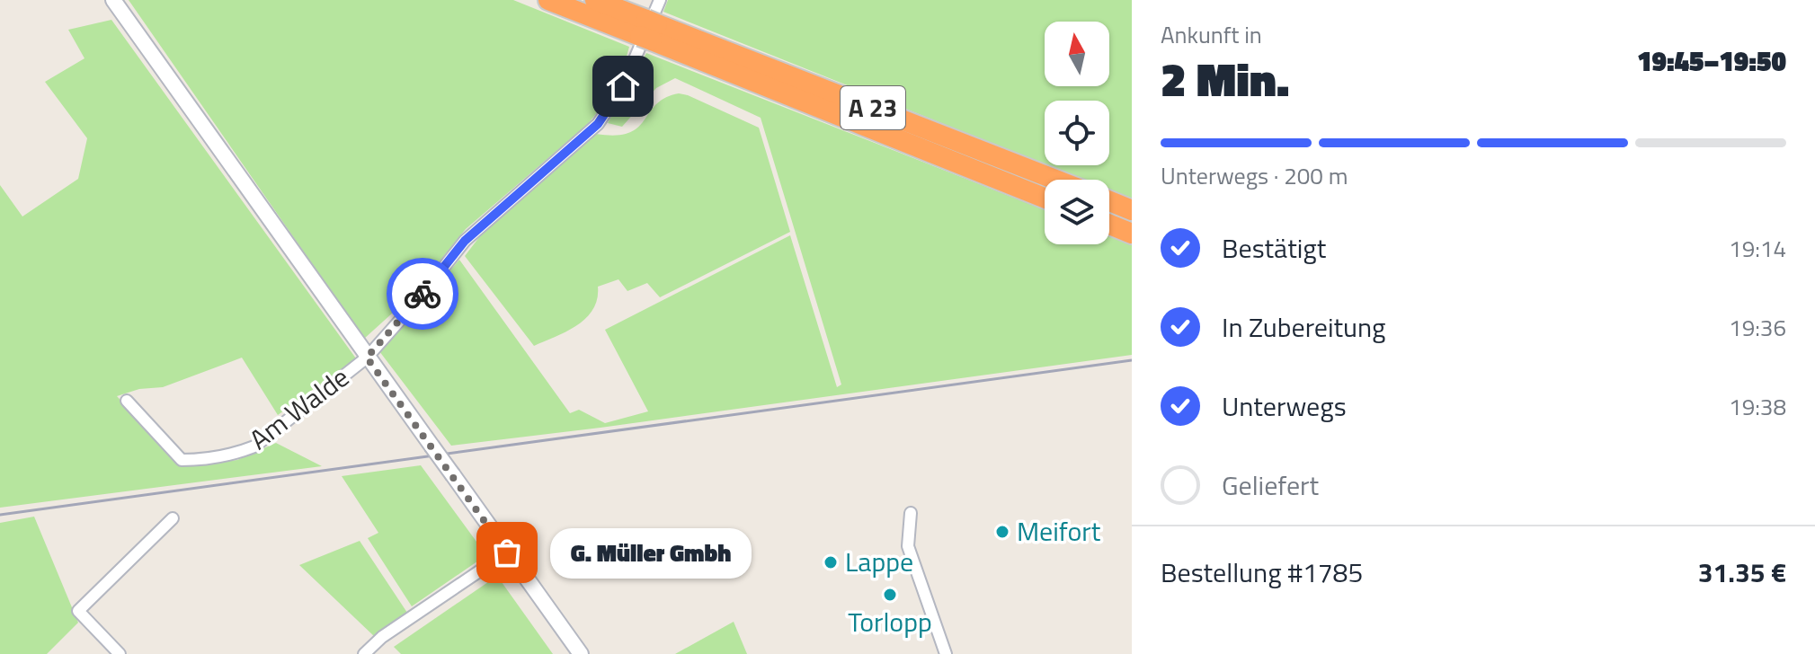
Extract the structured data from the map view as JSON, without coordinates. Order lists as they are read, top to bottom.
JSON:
{
  "streets": {
    "highway": ["A 23"],
    "street": ["Am Walde"]
  },
  "places": [
    "Meifort",
    "G. Müller Gmbh",
    "Lappe",
    "Torlopp"
  ],
  "north": "top",
  "page": {
    "heading": ["2 Min.", "Ankunft in", "19:45–19:50"],
    "panel": ["Bestellung #1785", "31.35 €"],
    "bar": "Unterwegs · 200 m",
    "list": [
      ["Bestätigt", "19:14"],
      ["In Zubereitung", "19:36"],
      ["Unterwegs", "19:38"],
      "Geliefert"
    ],
    "bubble": "G. Müller Gmbh"
  }
}
